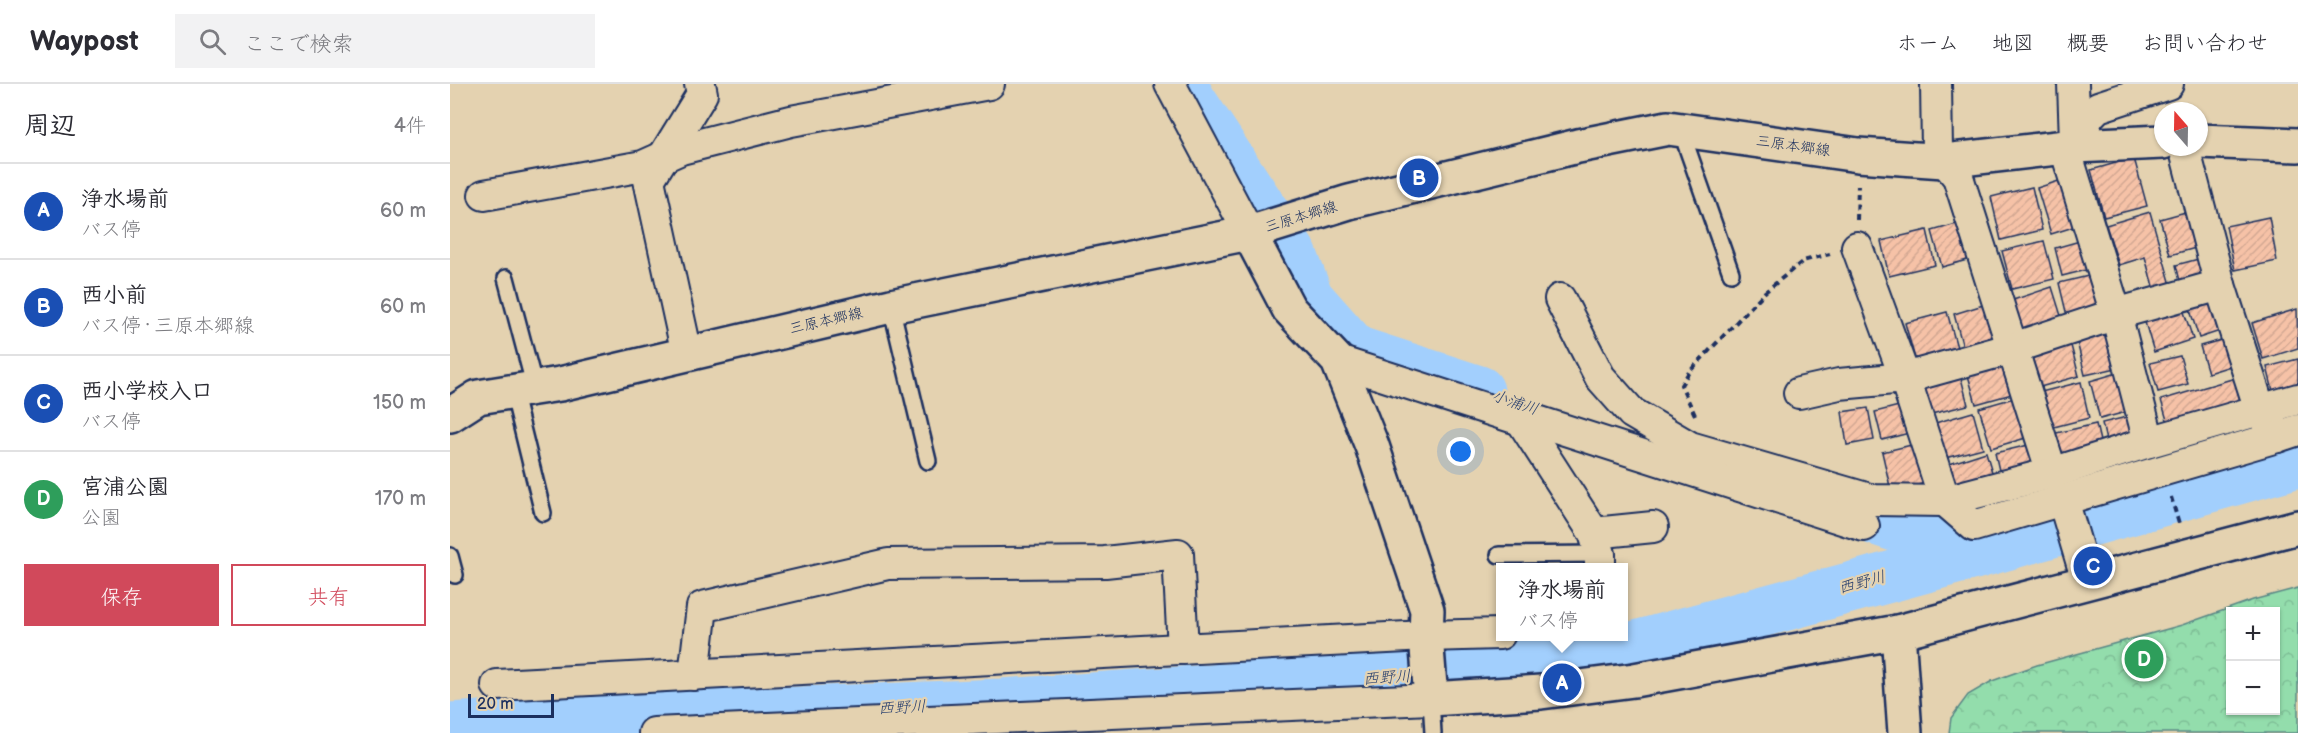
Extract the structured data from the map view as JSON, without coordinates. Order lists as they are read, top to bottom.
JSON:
{
  "streets": {
    "main road": ["三原本郷線"]
  },
  "water": ["小浦川", "西野川"],
  "scale_bar": "20 m",
  "north": "top",
  "page": {
    "header": "Waypost",
    "search": "ここで検索",
    "nav": [
      "ホーム",
      "地図",
      "概要",
      "お問い合わせ"
    ],
    "heading": ["周辺", "4件"],
    "pins": [
      "B",
      "C",
      "D",
      "A"
    ],
    "list": [
      {
        "mark": "A",
        "name": "浄水場前",
        "note": "バス停",
        "value": "60 m"
      },
      {
        "mark": "B",
        "name": "西小前",
        "note": "バス停 · 三原本郷線",
        "value": "60 m"
      },
      {
        "mark": "C",
        "name": "西小学校入口",
        "note": "バス停",
        "value": "150 m"
      },
      {
        "mark": "D",
        "name": "宮浦公園",
        "note": "公園",
        "value": "170 m"
      }
    ],
    "buttons": ["保存", "共有"],
    "popup": ["浄水場前", "バス停"],
    "map_buttons": ["+", "−"],
    "scale": "20 m"
  }
}
